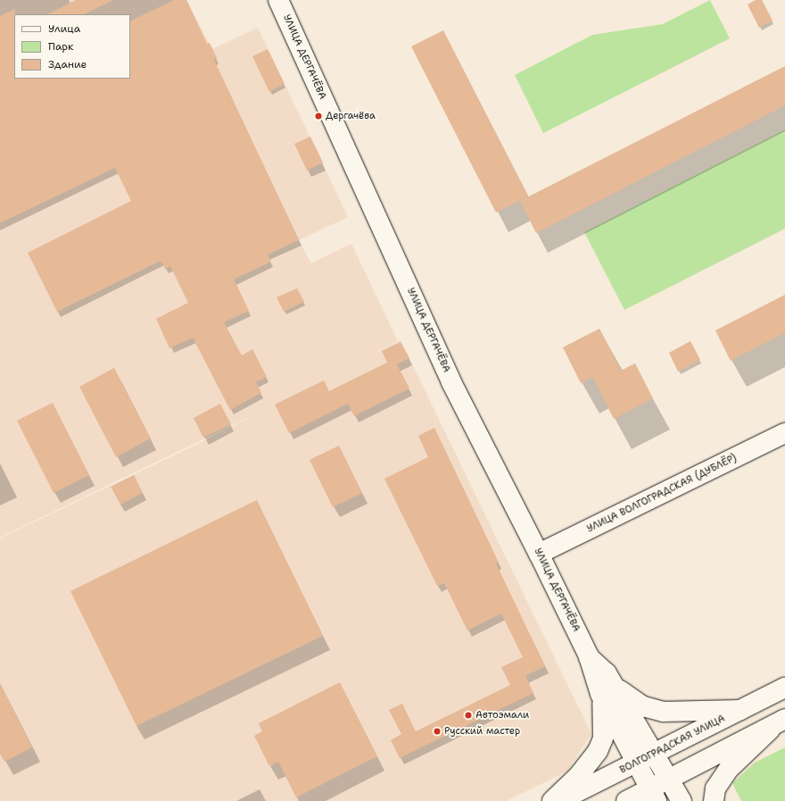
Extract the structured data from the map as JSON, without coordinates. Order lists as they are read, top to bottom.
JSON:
{
  "streets": {
    "street": ["УЛИЦА ДЕРГАЧЁВА", "УЛИЦА ВОЛГОГРАДСКАЯ (ДУБЛЁР)", "ВОЛГОГРАДСКАЯ УЛИЦА"]
  },
  "crossings": [
    ["УЛИЦА ДЕРГАЧЁВА", "УЛИЦА ВОЛГОГРАДСКАЯ (ДУБЛЁР)"],
    ["УЛИЦА ДЕРГАЧЁВА", "ВОЛГОГРАДСКАЯ УЛИЦА"]
  ],
  "places": ["Дергачёва", "Автоэмали", "Русский мастер"],
  "legend": ["Улица", "Парк", "Здание"]
}
